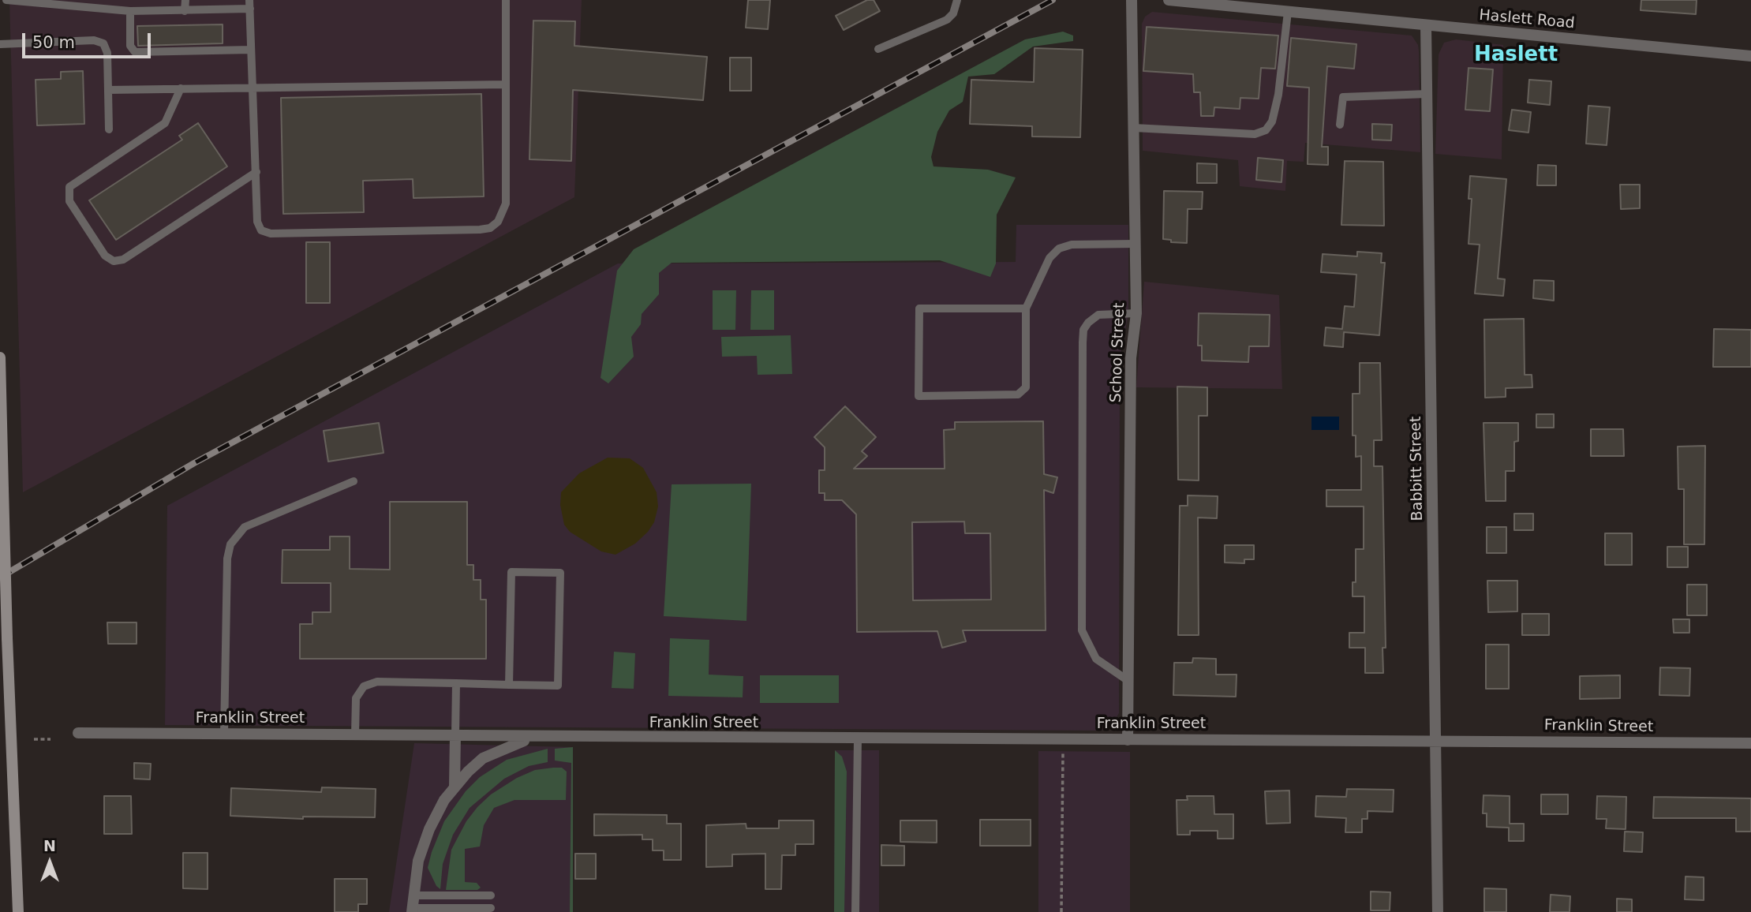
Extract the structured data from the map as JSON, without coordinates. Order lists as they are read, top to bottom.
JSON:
{
  "streets": {
    "street": [
      "Haslett Road",
      "School Street",
      "Babbitt Street",
      "Franklin Street"
    ]
  },
  "crossings": [
    ["Haslett Road", "Babbitt Street"],
    ["School Street", "Franklin Street"],
    ["Babbitt Street", "Franklin Street"]
  ],
  "districts": ["Haslett"],
  "scale_bar": "50 m",
  "north": "top"
}
